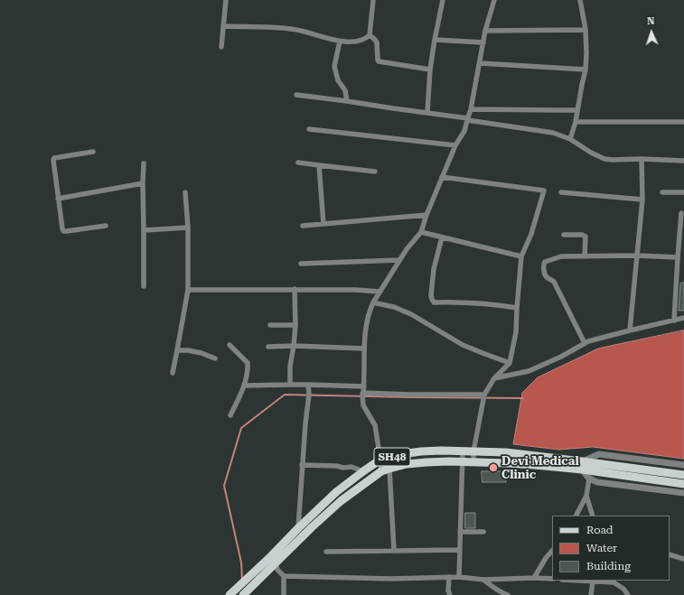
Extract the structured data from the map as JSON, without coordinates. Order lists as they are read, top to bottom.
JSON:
{
  "streets": {
    "main road": ["SH48"]
  },
  "places": ["Devi Medical Clinic"],
  "legend": ["Road", "Water", "Building"],
  "north": "top"
}
